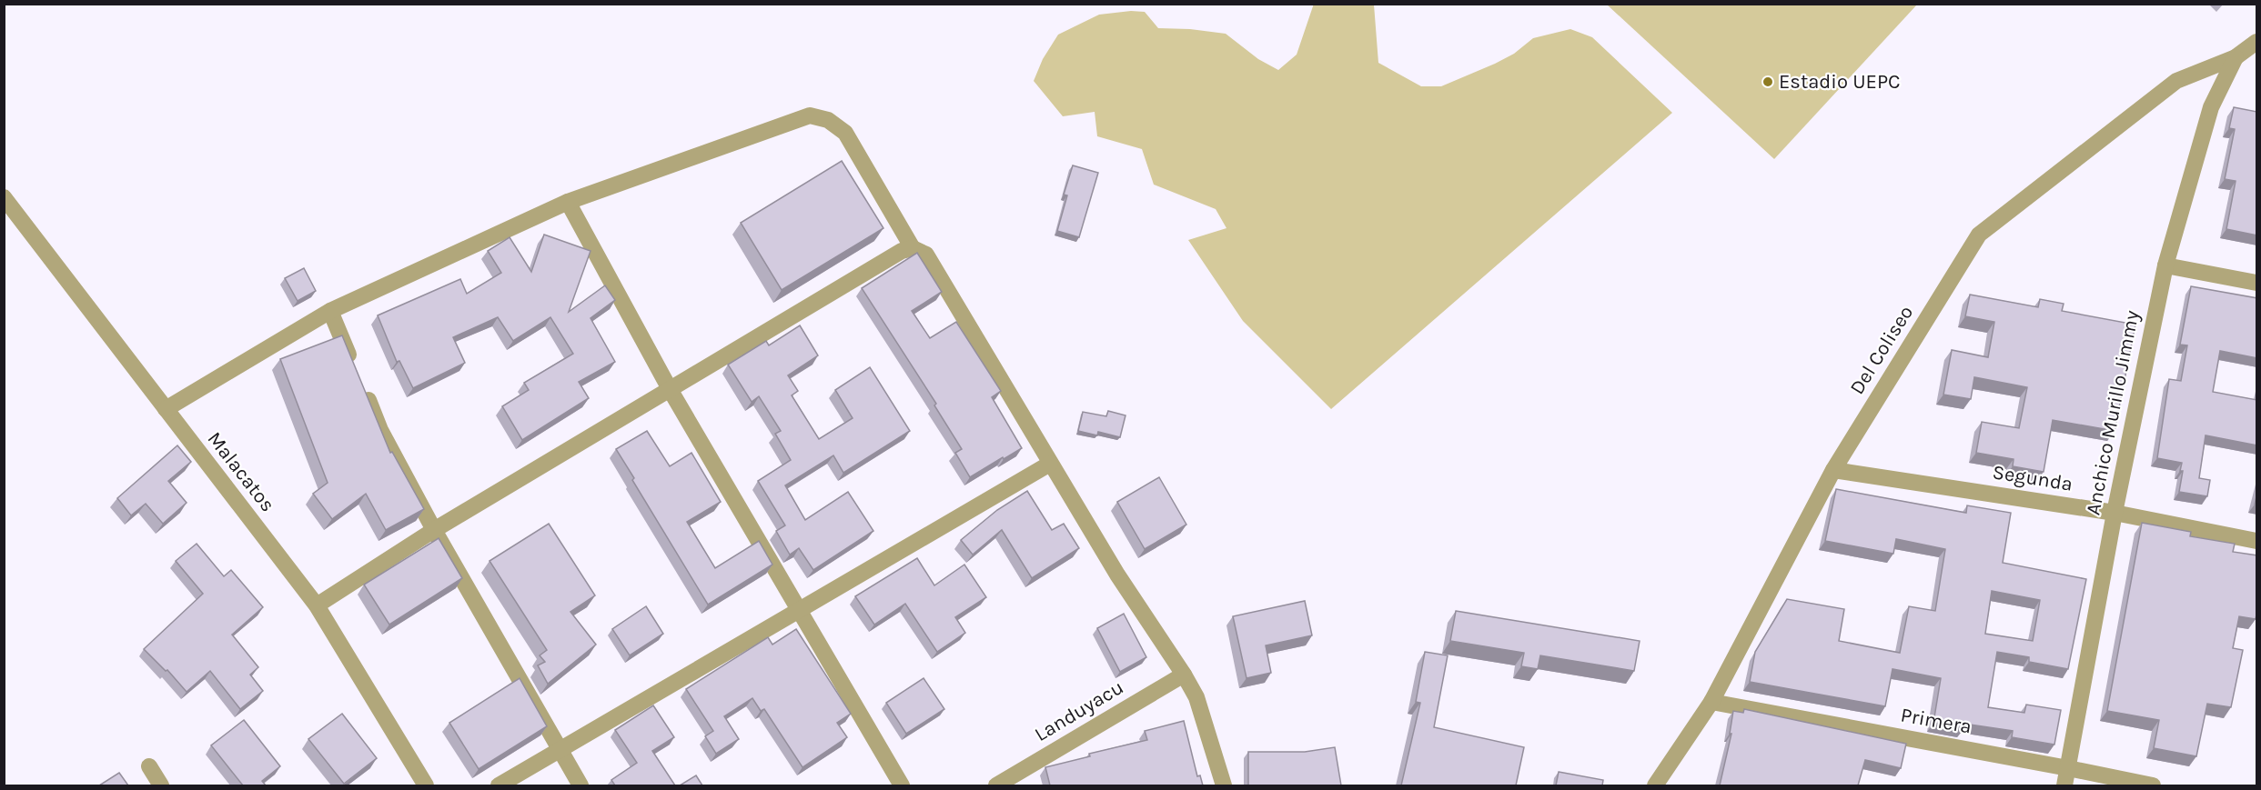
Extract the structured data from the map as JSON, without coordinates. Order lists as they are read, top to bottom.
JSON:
{
  "streets": {
    "street": [
      "Del Coliseo",
      "Anchico Murillo Jimmy",
      "Malacatos",
      "Segunda",
      "Landuyacu",
      "Primera"
    ]
  },
  "crossings": [
    ["Del Coliseo", "Anchico Murillo Jimmy"],
    ["Del Coliseo", "Segunda"],
    ["Del Coliseo", "Primera"],
    ["Anchico Murillo Jimmy", "Segunda"],
    ["Anchico Murillo Jimmy", "Primera"]
  ],
  "places": ["Estadio UEPC"]
}
